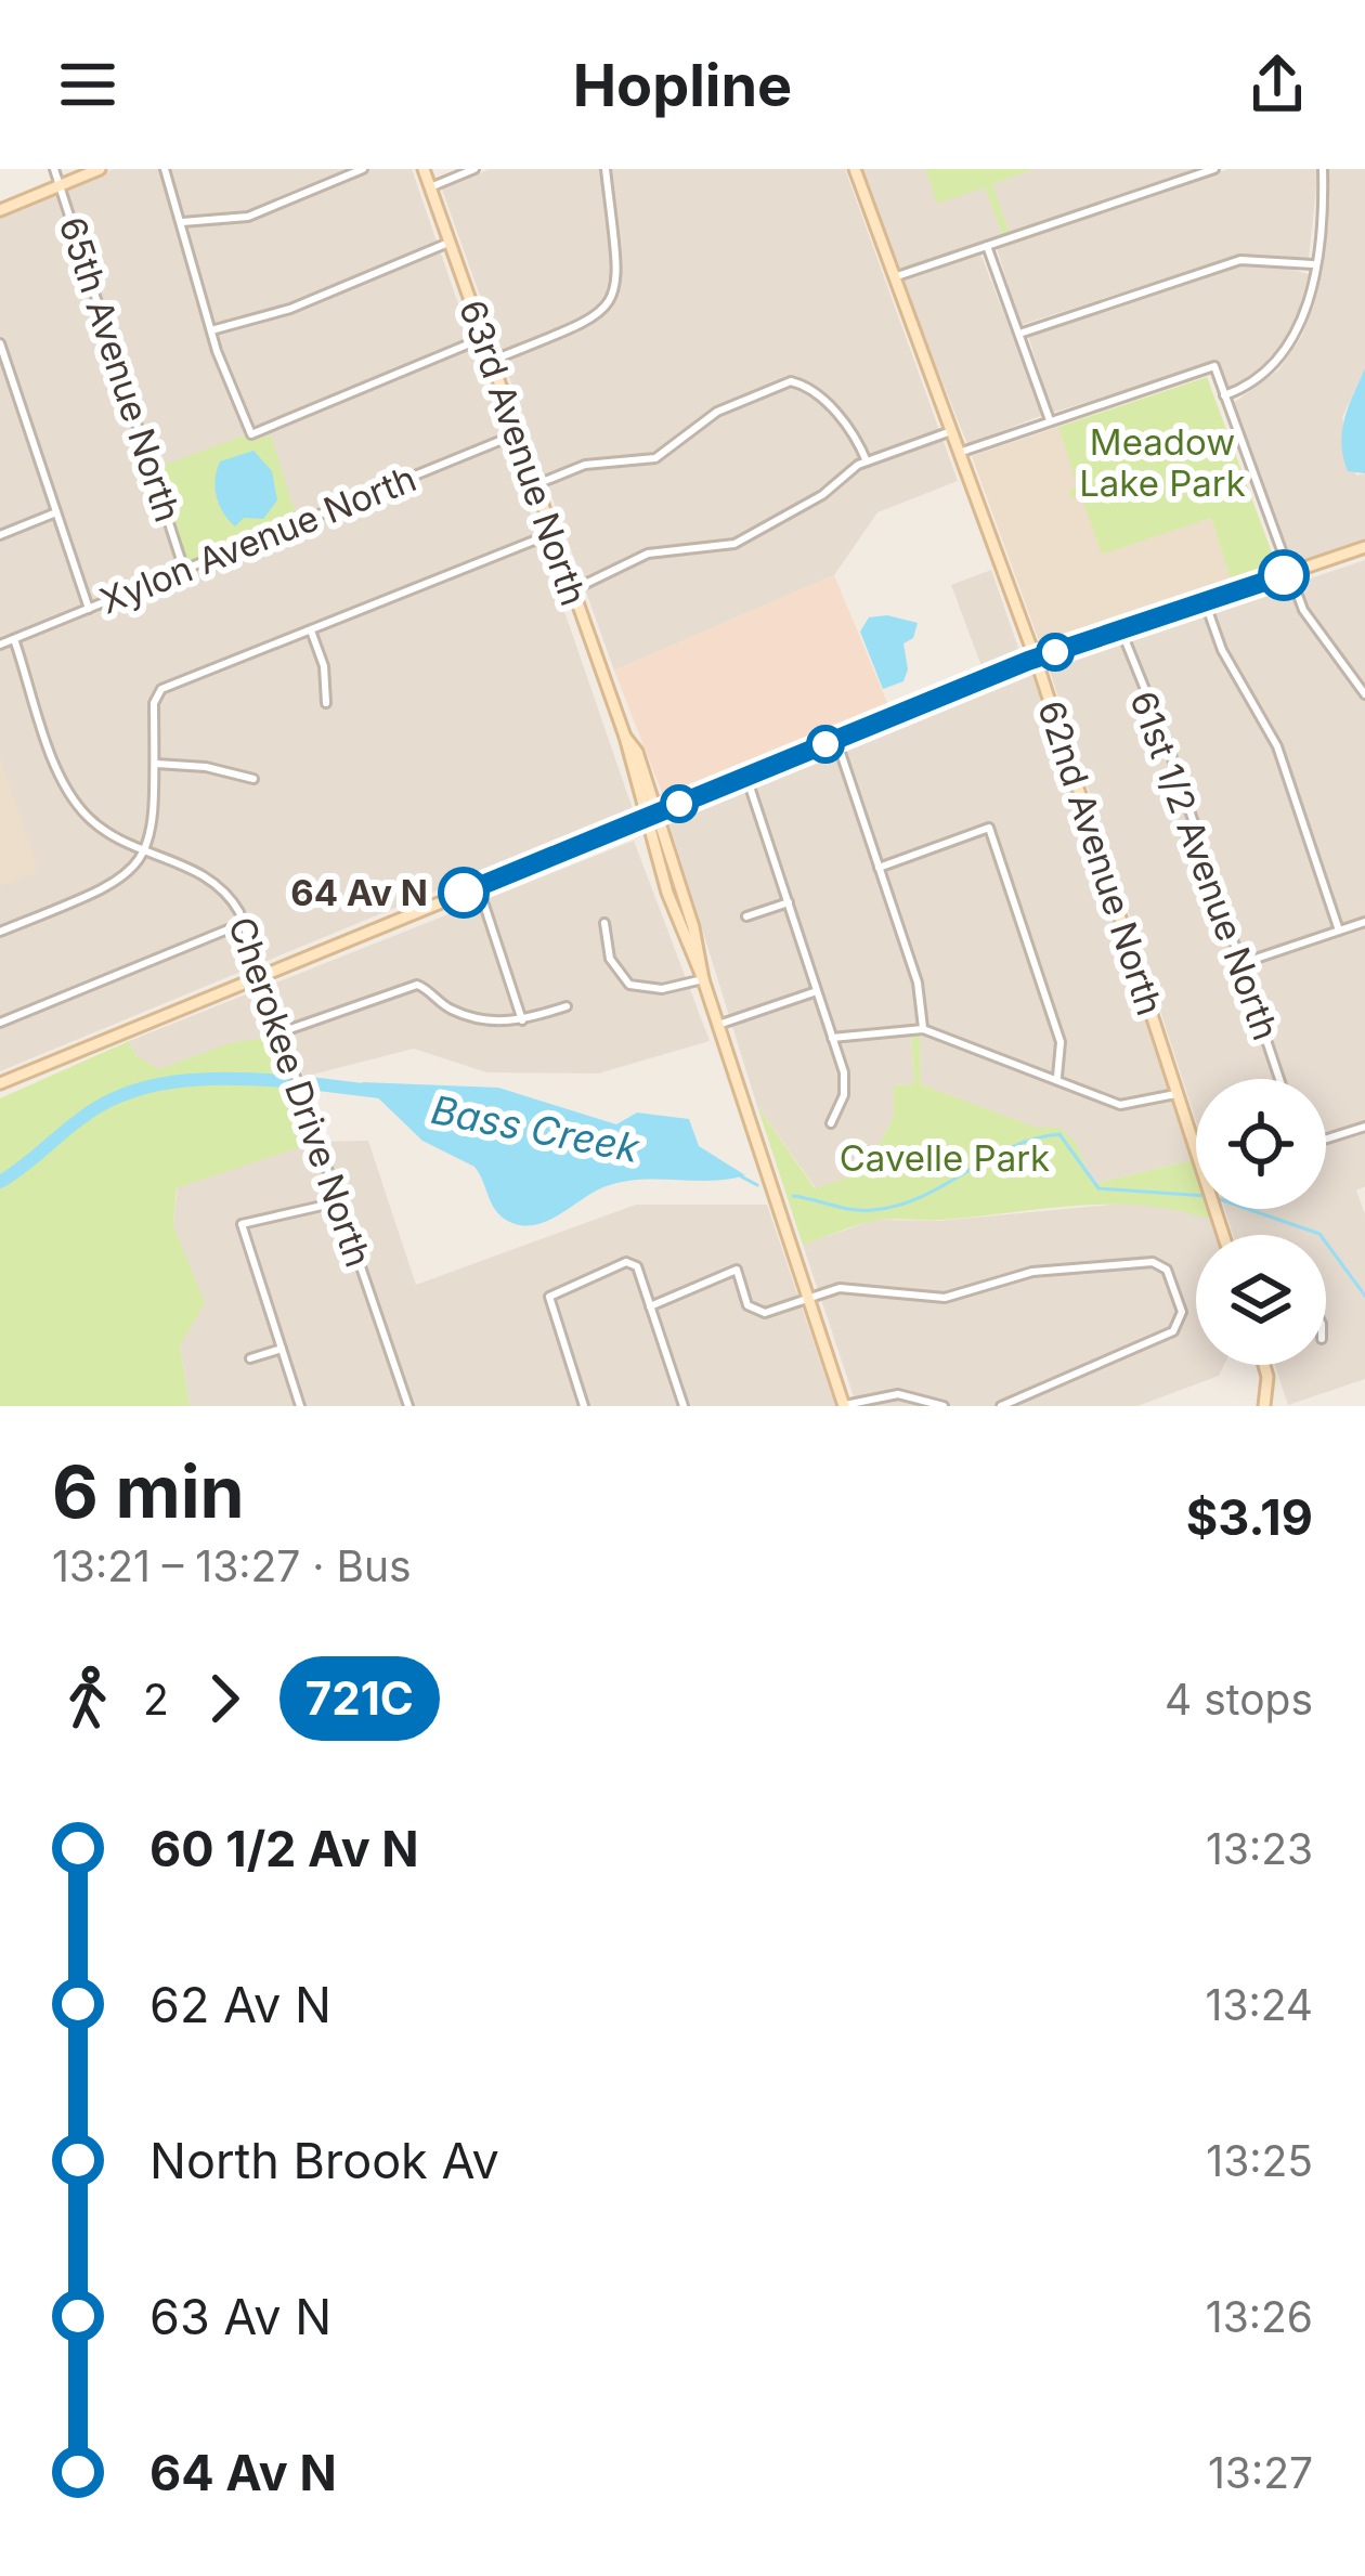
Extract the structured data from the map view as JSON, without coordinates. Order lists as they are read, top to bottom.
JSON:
{
  "streets": {
    "street": [
      "65th Avenue North",
      "63rd Avenue North",
      "Xylon Avenue North",
      "62nd Avenue North",
      "61st 1/2 Avenue North",
      "Cherokee Drive North"
    ]
  },
  "crossings": [
    ["65th Avenue North", "Xylon Avenue North"],
    ["63rd Avenue North", "Xylon Avenue North"],
    ["Xylon Avenue North", "Cherokee Drive North"]
  ],
  "water": ["Bass Creek"],
  "parks": ["Meadow Lake Park", "Cavelle Park"],
  "places": ["64 Av N"],
  "lines": ["bus line 721C"],
  "page": {
    "header": "Hopline",
    "heading": ["6 min", "13:21 – 13:27 · Bus", "$3.19"],
    "legs": ["2", "721C", "4 stops"],
    "list": [
      {
        "name": "60 1/2 Av N",
        "value": "13:23"
      },
      {
        "name": "62 Av N",
        "value": "13:24"
      },
      {
        "name": "North Brook Av",
        "value": "13:25"
      },
      {
        "name": "63 Av N",
        "value": "13:26"
      },
      {
        "name": "64 Av N",
        "value": "13:27"
      }
    ]
  }
}
